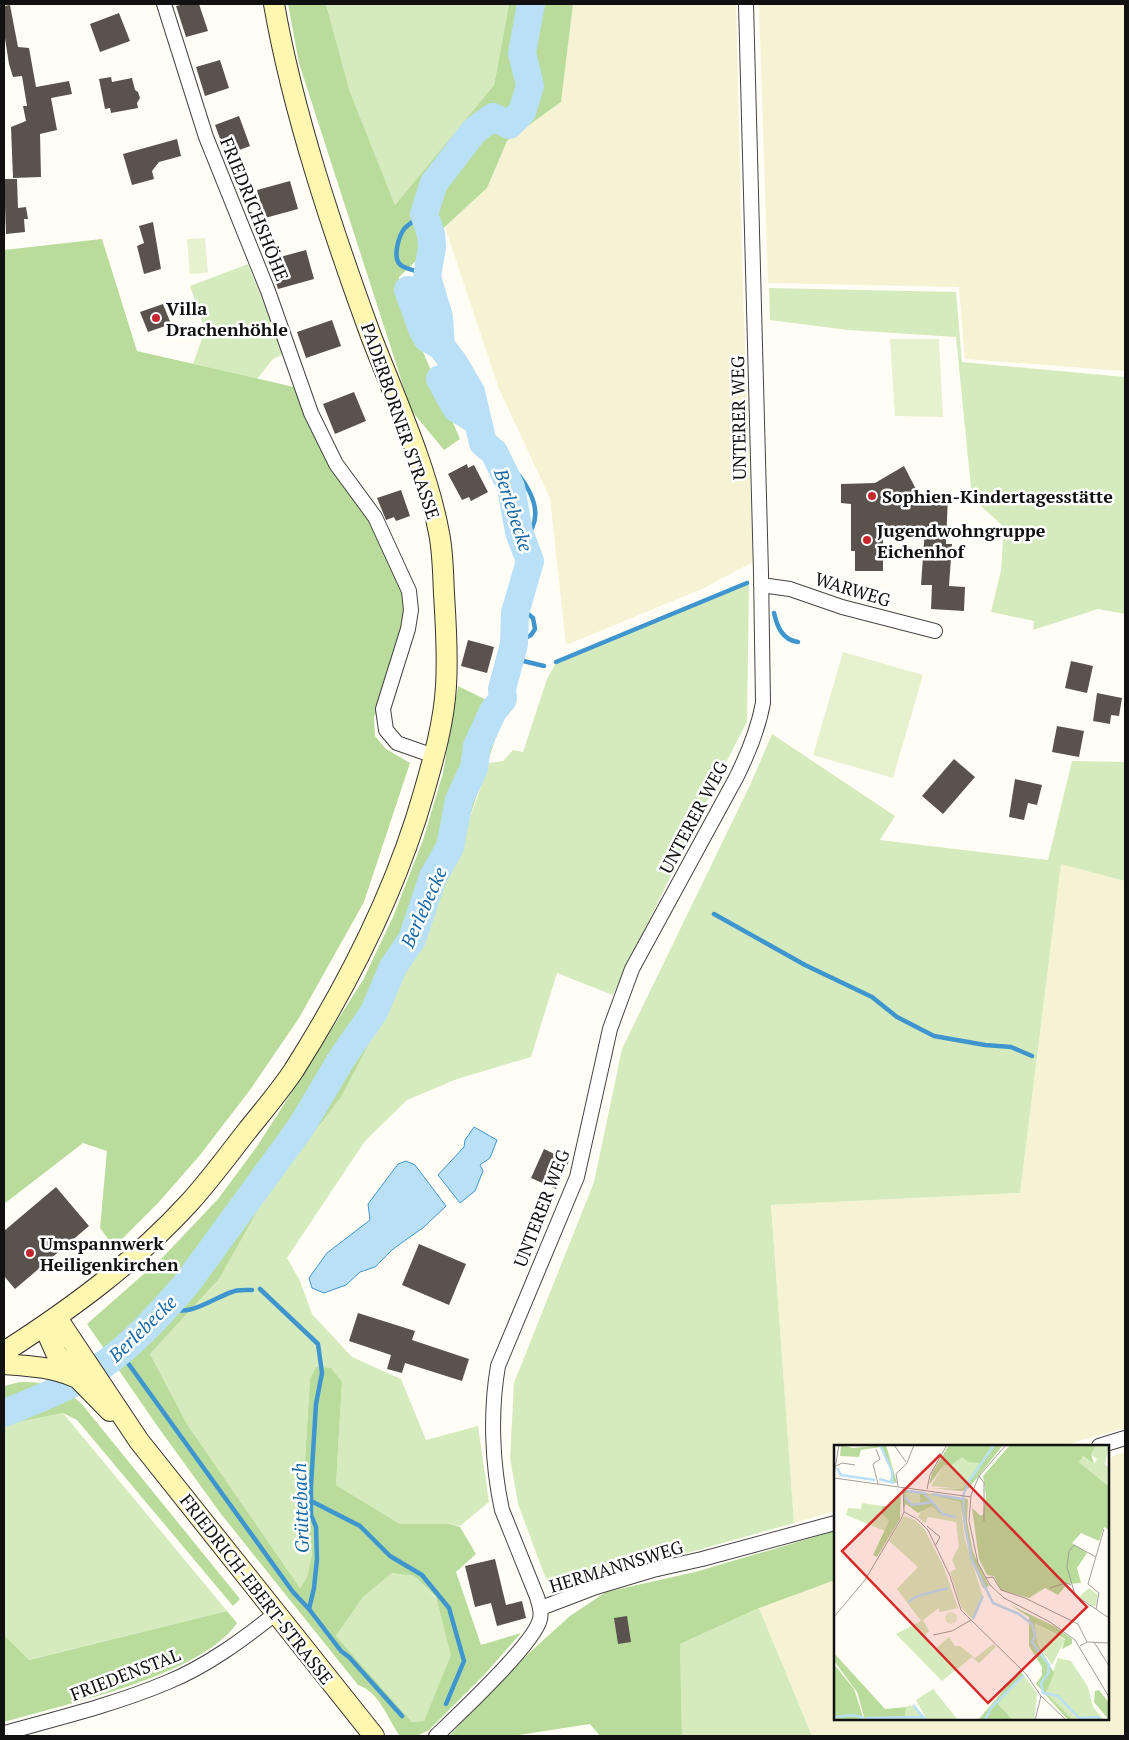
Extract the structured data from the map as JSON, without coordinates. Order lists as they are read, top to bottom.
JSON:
{
  "streets": {
    "main road": ["PADERBORNER STRASSE", "FRIEDRICH-EBERT-STRASSE"],
    "street": [
      "FRIEDRICHSHÖHE",
      "UNTERER WEG",
      "WARWEG",
      "HERMANNSWEG",
      "FRIEDENSTAL"
    ]
  },
  "crossings": [
    ["FRIEDRICHSHÖHE", "PADERBORNER STRASSE"],
    ["UNTERER WEG", "WARWEG"],
    ["UNTERER WEG", "HERMANNSWEG"],
    ["PADERBORNER STRASSE", "FRIEDRICH-EBERT-STRASSE"],
    ["FRIEDRICH-EBERT-STRASSE", "FRIEDENSTAL"]
  ],
  "water": ["Berlebecke", "Grüttebach"],
  "places": [
    "Villa Drachenhöhle",
    "Sophien-Kindertagesstätte",
    "Jugendwohngruppe Eichenhof",
    "Umspannwerk Heiligenkirchen"
  ]
}
